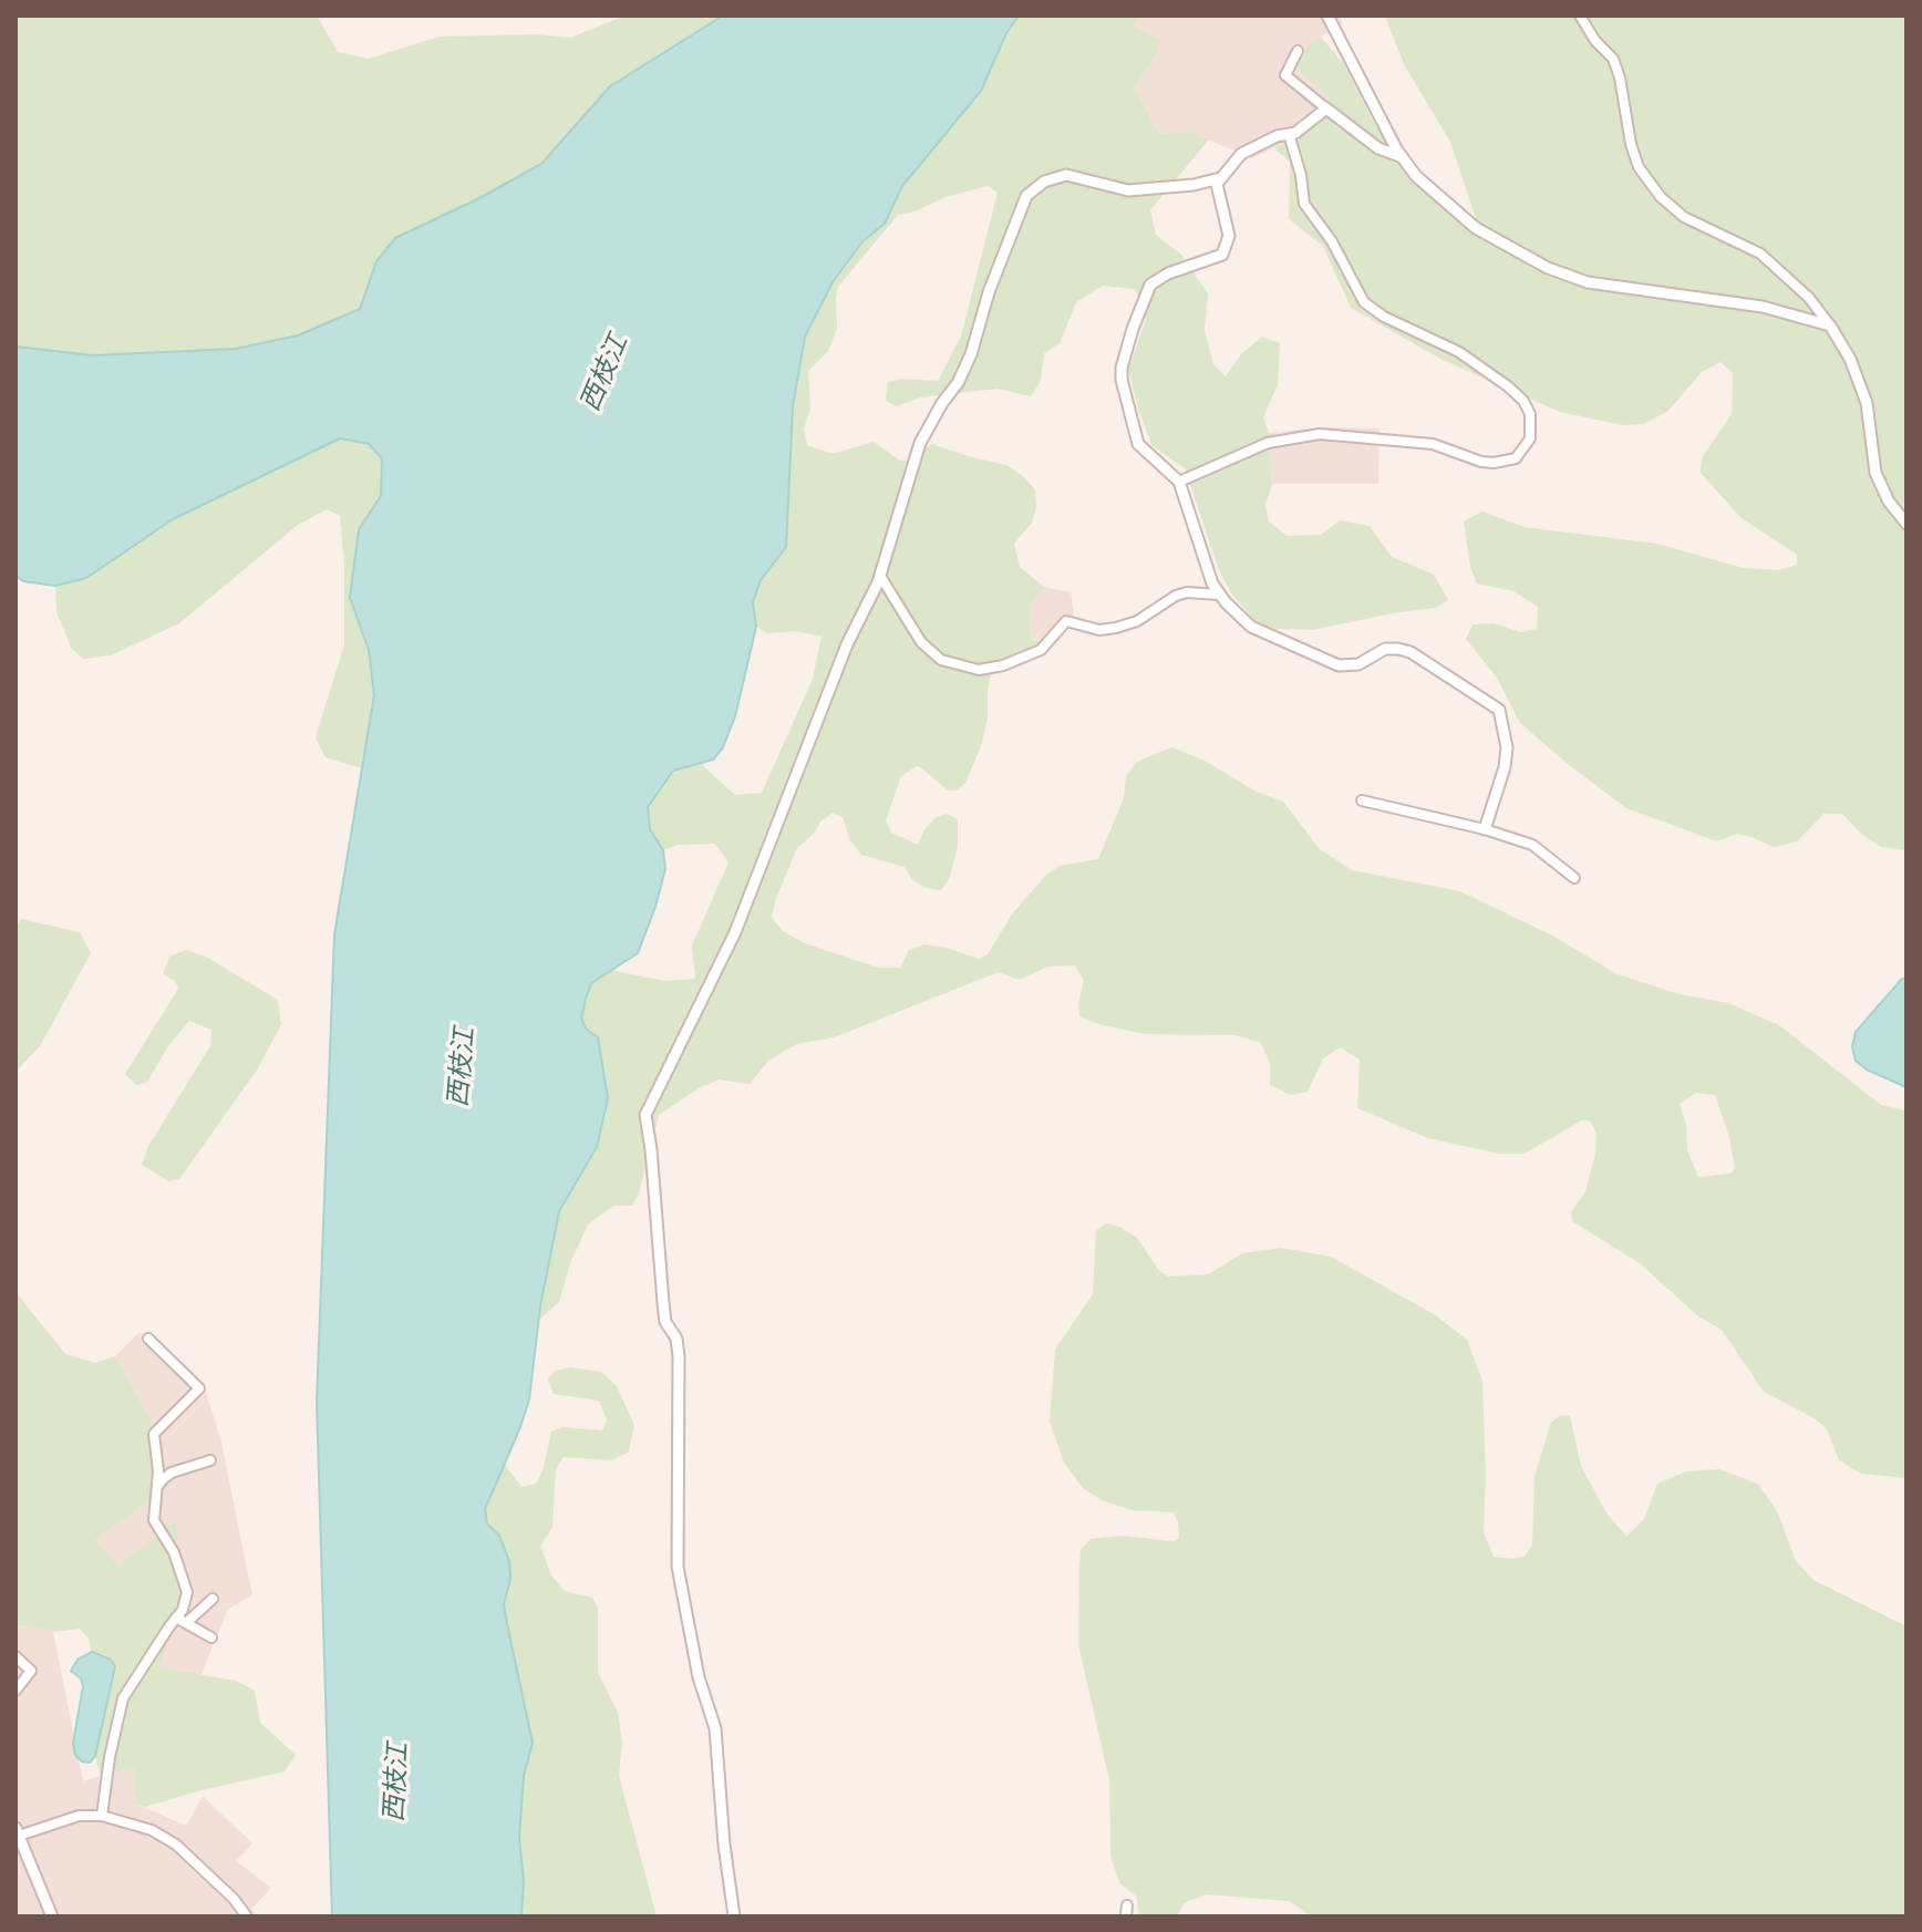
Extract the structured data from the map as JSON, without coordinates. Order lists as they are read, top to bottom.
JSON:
{
  "water": ["西枝江"]
}
